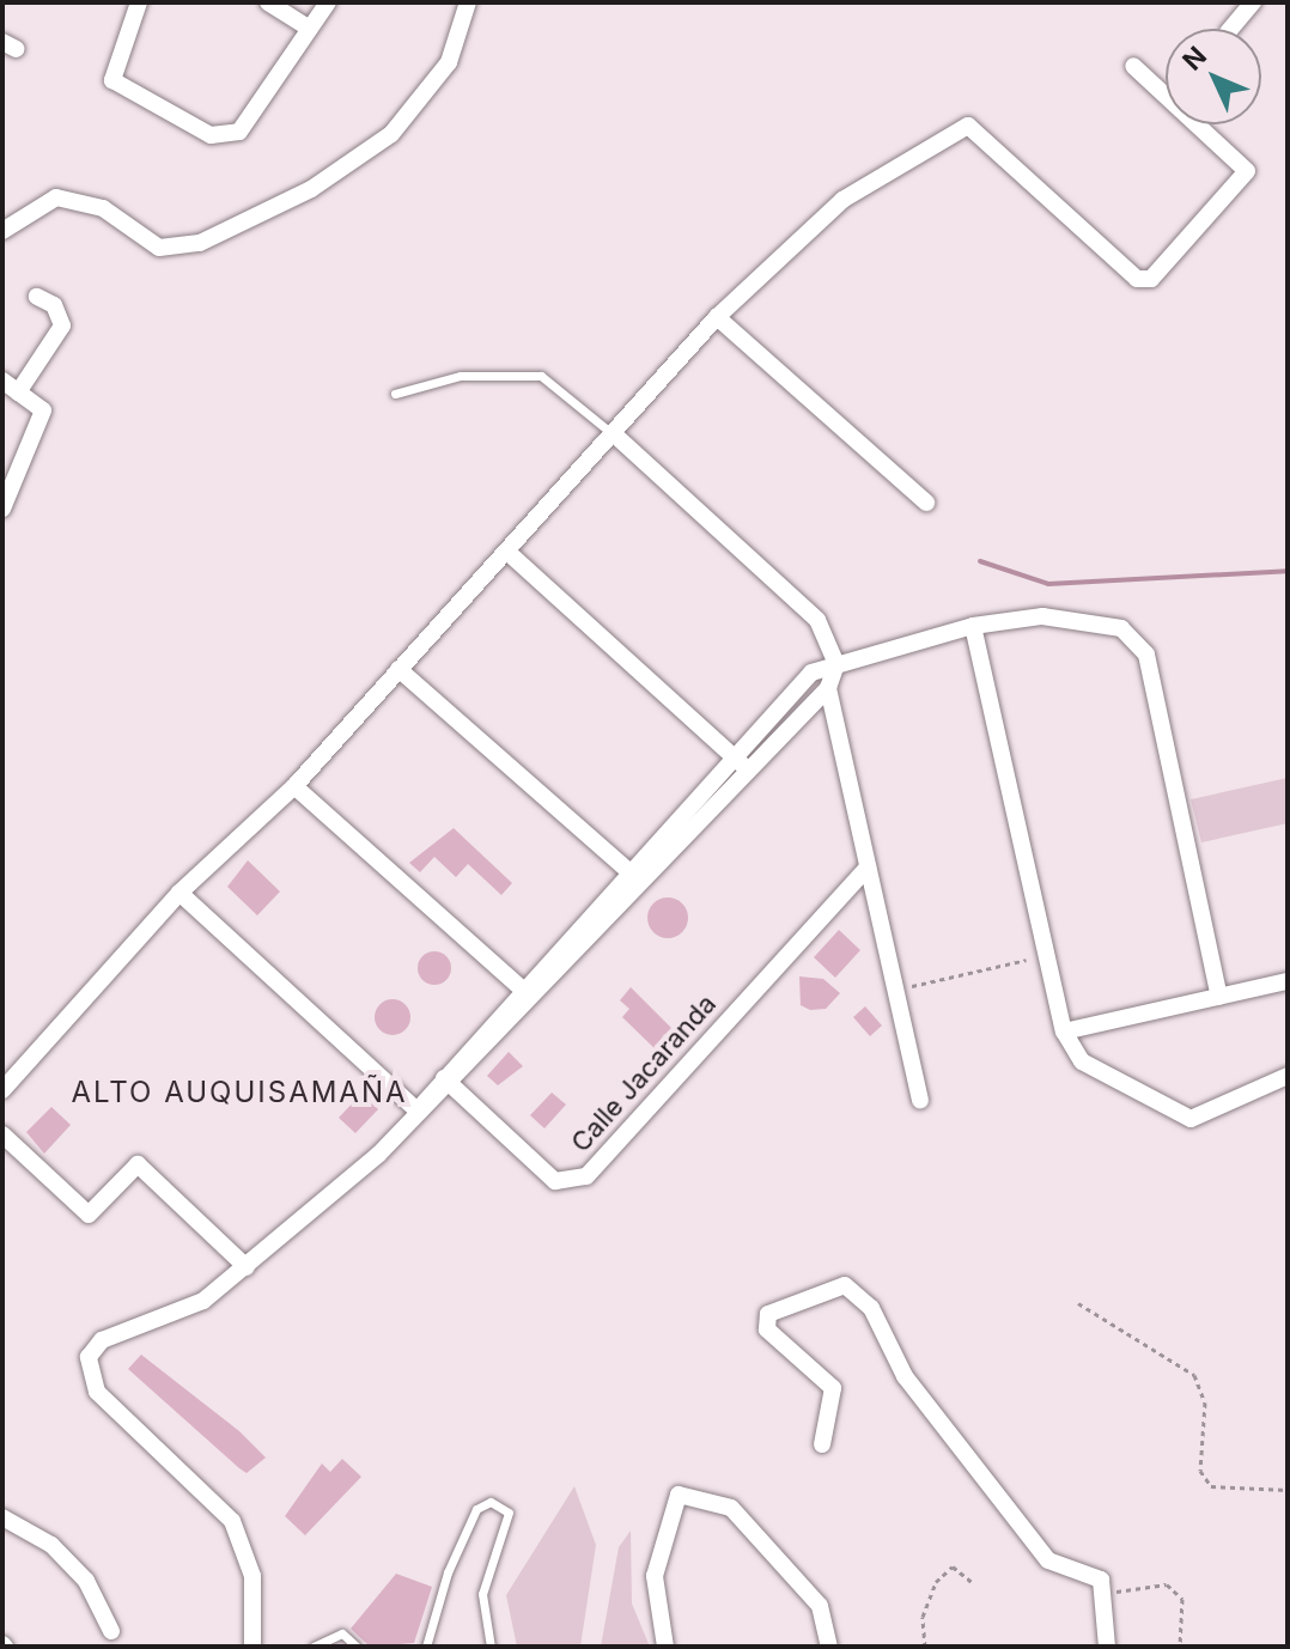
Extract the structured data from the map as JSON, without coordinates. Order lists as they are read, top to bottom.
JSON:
{
  "streets": {
    "street": ["Calle Jacaranda"]
  },
  "districts": ["ALTO AUQUISAMAÑA"],
  "north": "top left"
}
